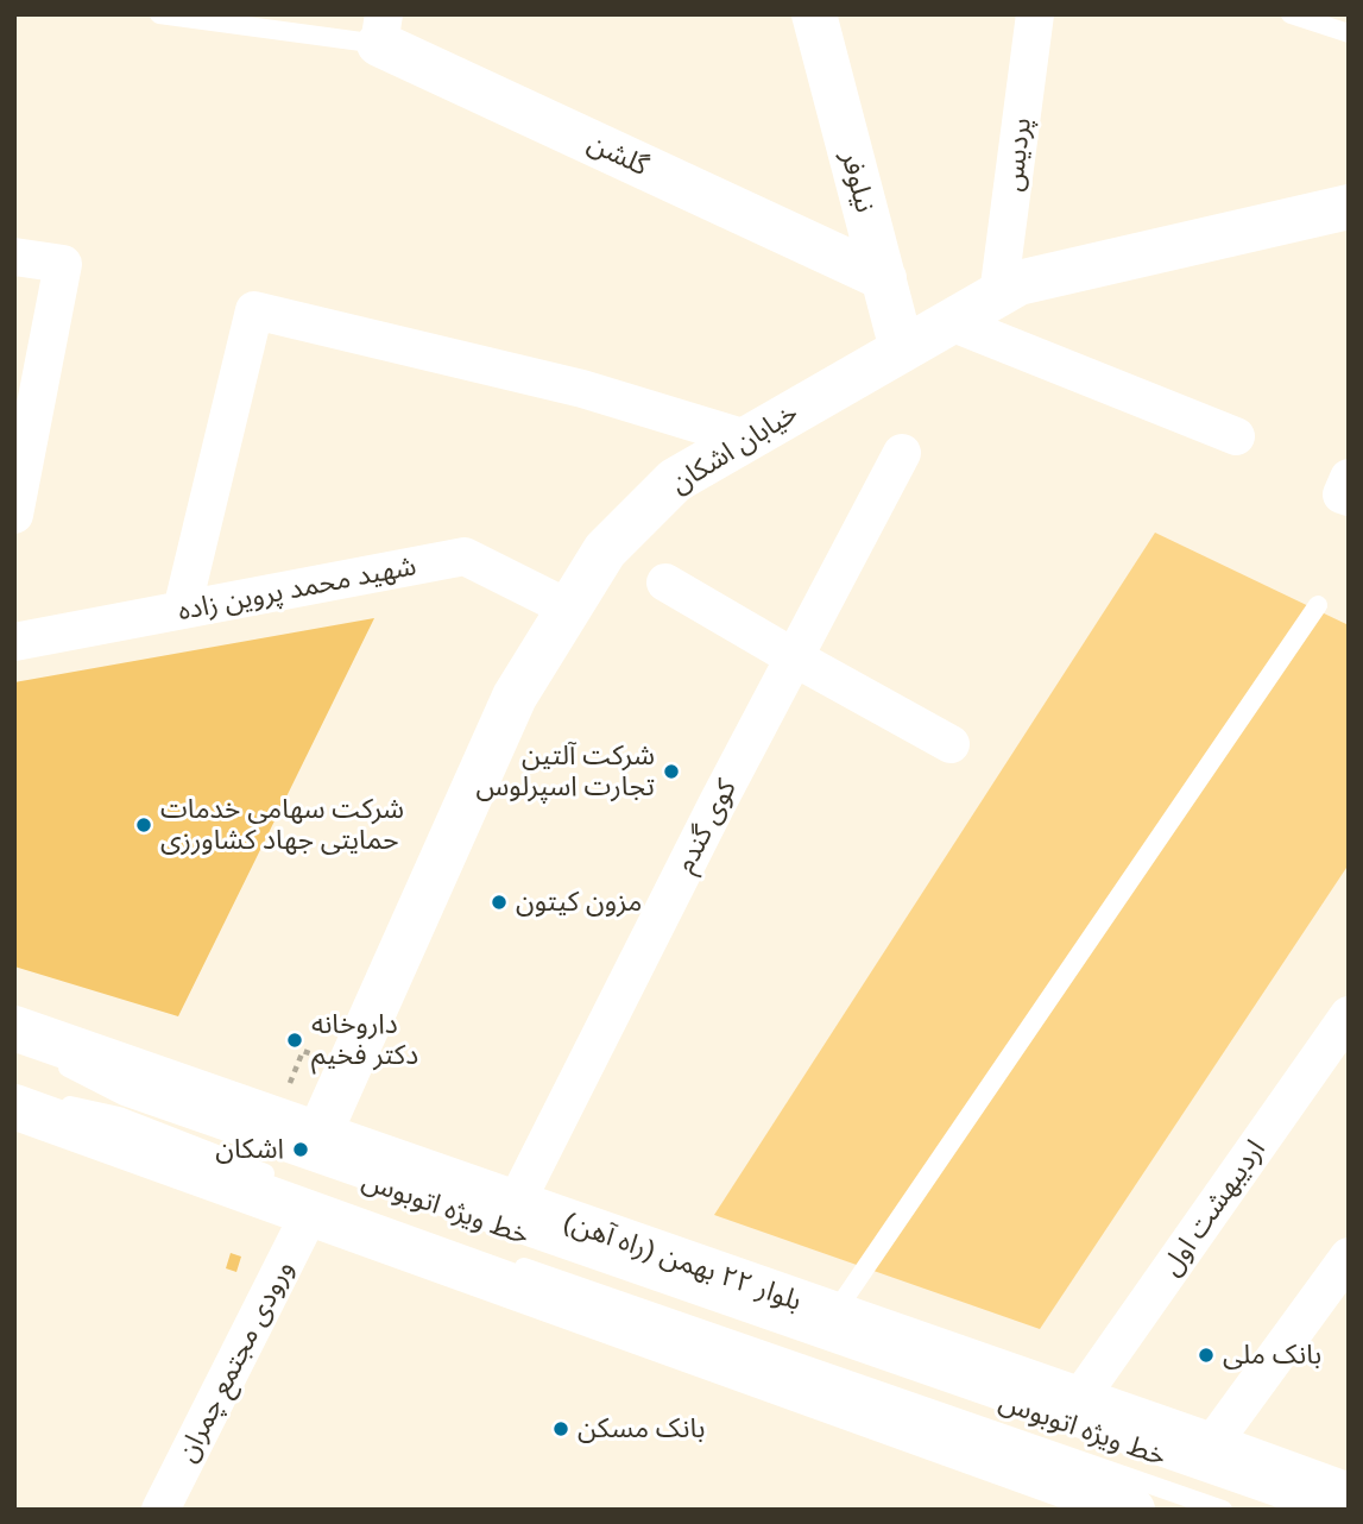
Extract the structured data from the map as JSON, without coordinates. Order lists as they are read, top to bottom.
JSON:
{
  "streets": {
    "main road": [
      "گلشن",
      "نیلوفر",
      "خیابان اشکان",
      "بلوار ۲۲ بهمن (راه آهن)"
    ],
    "street": [
      "پردیس",
      "شهید محمد پروین زاده",
      "کوی گندم",
      "اردیبهشت اول",
      "ورودی مجتمع چمران"
    ],
    "lane": ["خط ویژه اتوبوس"]
  },
  "crossings": [
    ["گلشن", "نیلوفر"],
    ["پردیس", "خیابان اشکان"],
    ["نیلوفر", "خیابان اشکان"],
    ["خیابان اشکان", "شهید محمد پروین زاده"],
    ["خیابان اشکان", "بلوار ۲۲ بهمن (راه آهن)"],
    ["کوی گندم", "بلوار ۲۲ بهمن (راه آهن)"],
    ["اردیبهشت اول", "بلوار ۲۲ بهمن (راه آهن)"]
  ],
  "places": [
    "شرکت آلتین تجارت اسپرلوس",
    "شرکت سهامی خدمات حمایتی جهاد کشاورزی",
    "مزون کیتون",
    "داروخانه دکتر فخیم",
    "اشکان",
    "بانک ملی",
    "بانک مسکن"
  ]
}
